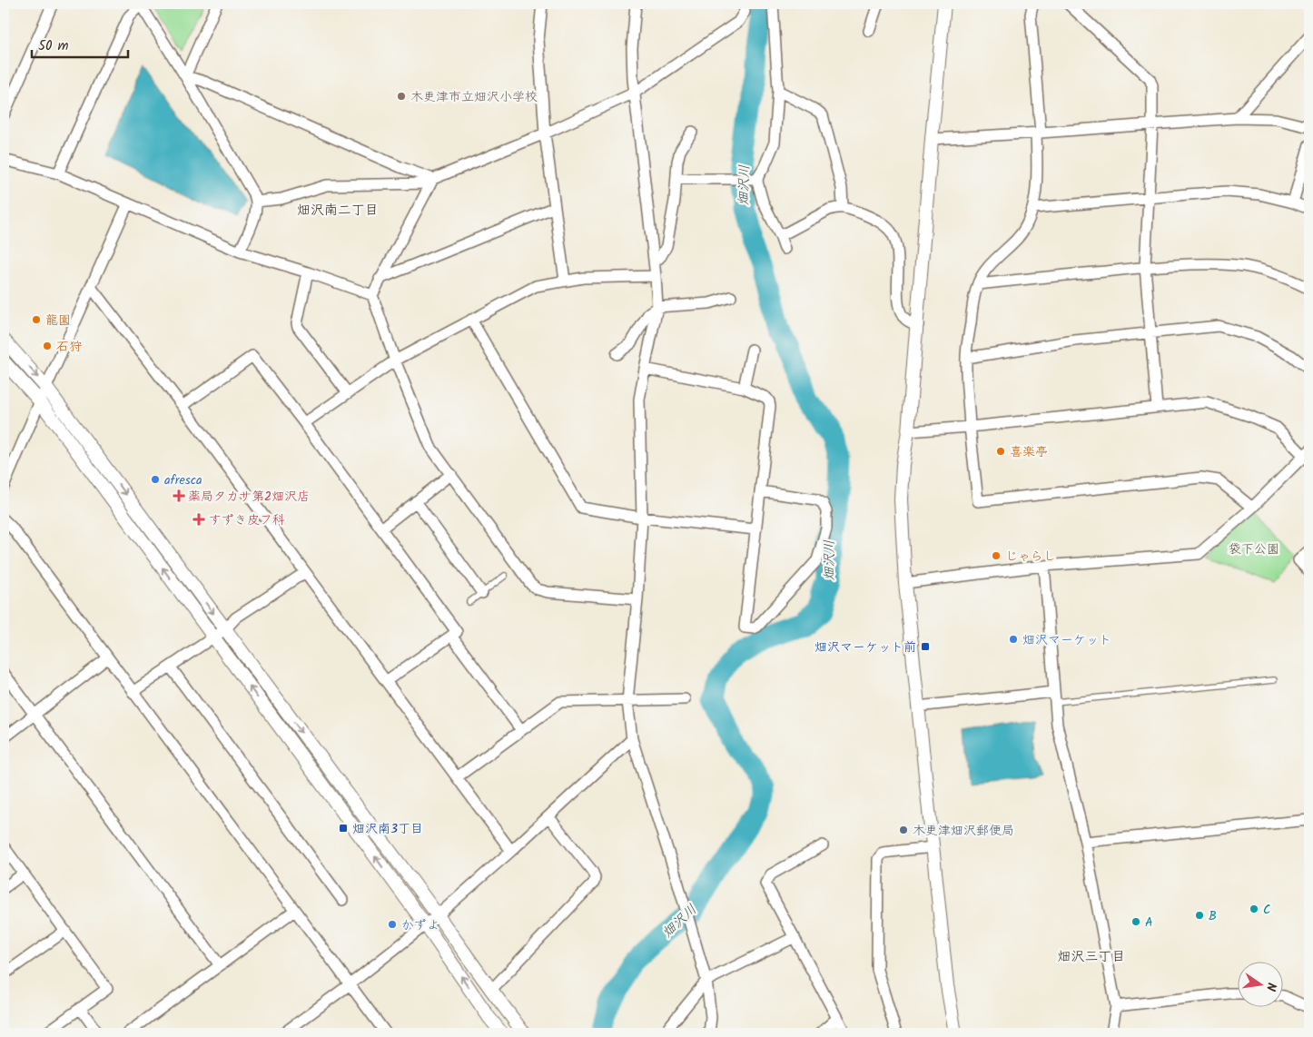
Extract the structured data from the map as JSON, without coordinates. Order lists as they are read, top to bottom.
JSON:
{
  "districts": ["畑沢南二丁目", "畑沢三丁目"],
  "water": ["畑沢川"],
  "parks": ["袋下公園"],
  "places": {
    "other": [
      "木更津市立畑沢小学校",
      "龍園",
      "石狩",
      "喜楽亭",
      "afresca",
      "じゃらし",
      "畑沢マーケット",
      "木更津畑沢郵便局",
      "C",
      "B",
      "A",
      "かずよ"
    ],
    "health": ["薬局タカサ第2畑沢店", "すずき皮フ科"],
    "transit": ["畑沢マーケット前", "畑沢南3丁目"]
  },
  "scale_bar": "50 m",
  "north": "right"
}
